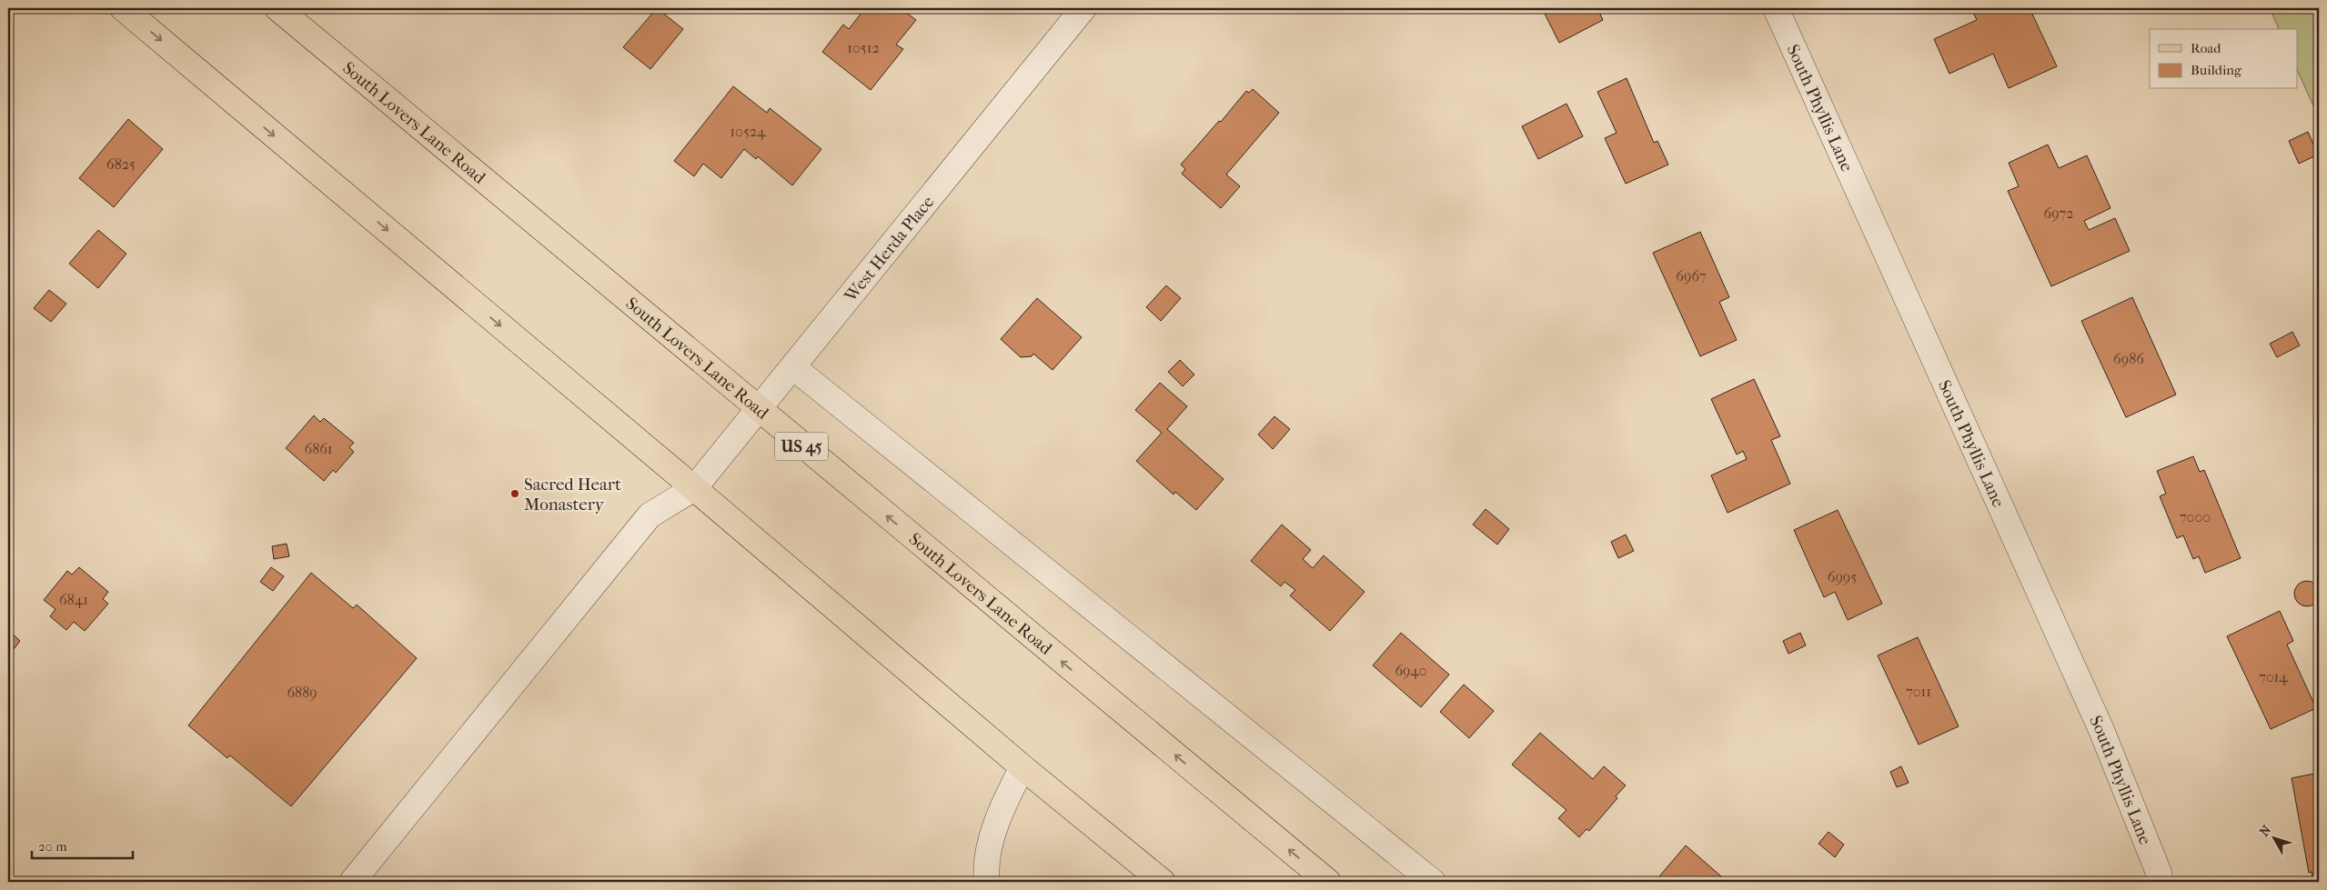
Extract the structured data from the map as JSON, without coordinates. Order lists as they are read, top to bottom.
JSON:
{
  "streets": {
    "main road": ["South Lovers Lane Road", "US 45"],
    "street": ["South Phyllis Lane", "West Herda Place"]
  },
  "crossings": [
    ["South Lovers Lane Road", "West Herda Place"]
  ],
  "places": ["Sacred Heart Monastery"],
  "house_numbers": [
    "10512",
    "10524",
    "6825",
    "6972",
    "6967",
    "6986",
    "6861",
    "7000",
    "6995",
    "6841",
    "6940",
    "7014",
    "7011",
    "6889"
  ],
  "legend": ["Road", "Building"],
  "scale_bar": "20 m",
  "north": "top left"
}
